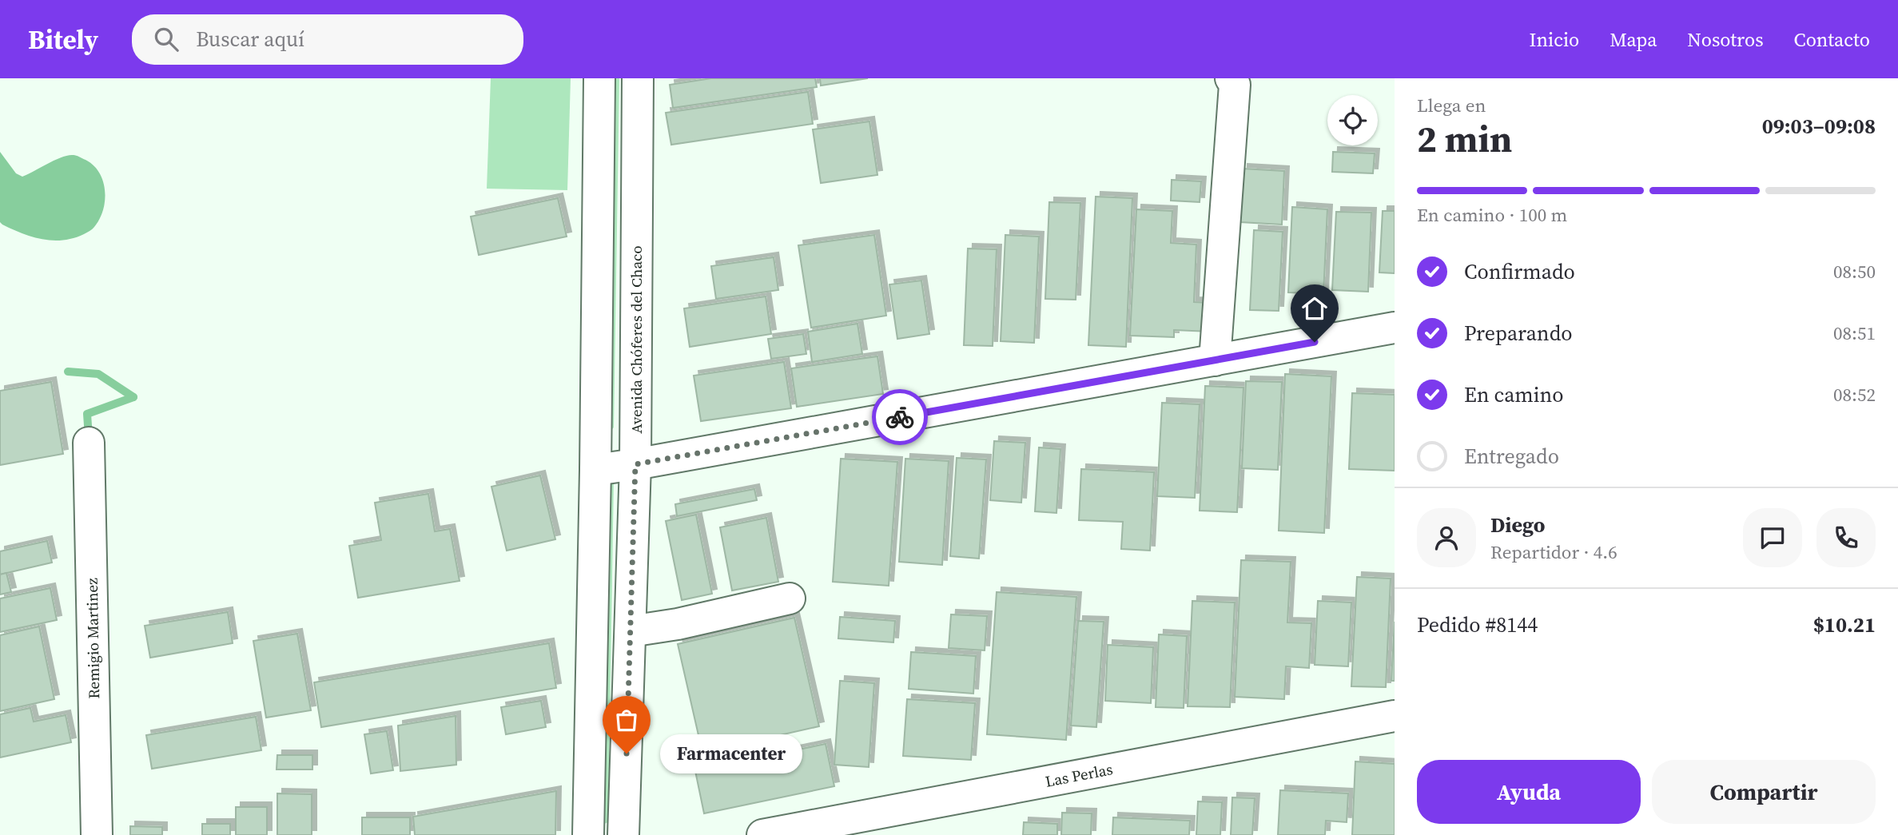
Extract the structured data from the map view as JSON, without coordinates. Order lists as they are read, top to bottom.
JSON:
{
  "streets": {
    "street": ["Avenida Chóferes del Chaco", "Remigio Martinez", "Las Perlas"]
  },
  "places": ["Farmacenter"],
  "page": {
    "header": "Bitely",
    "search": "Buscar aquí",
    "nav": [
      "Inicio",
      "Mapa",
      "Nosotros",
      "Contacto"
    ],
    "heading": ["2 min", "Llega en", "09:03–09:08"],
    "panel": [
      "Diego",
      "Repartidor · 4.6",
      "Pedido #8144",
      "$10.21"
    ],
    "bar": "En camino · 100 m",
    "list": [
      ["Confirmado", "08:50"],
      ["Preparando", "08:51"],
      ["En camino", "08:52"],
      "Entregado"
    ],
    "bubble": "Farmacenter",
    "buttons": ["Ayuda", "Compartir"]
  }
}
